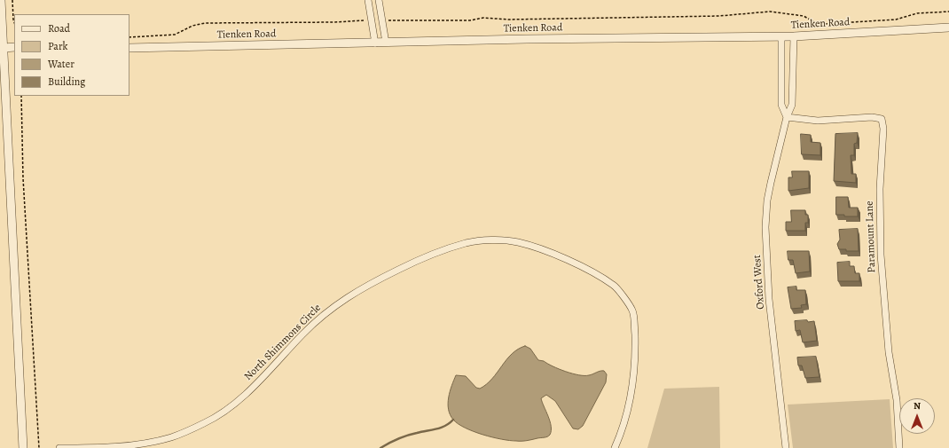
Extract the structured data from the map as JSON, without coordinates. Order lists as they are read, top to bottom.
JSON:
{
  "streets": {
    "street": [
      "Tienken Road",
      "Paramount Lane",
      "Oxford West",
      "North Shimmons Circle"
    ]
  },
  "crossings": [
    ["Tienken Road", "Oxford West"],
    ["Paramount Lane", "Oxford West"]
  ],
  "legend": [
    "Road",
    "Park",
    "Water",
    "Building"
  ],
  "north": "top"
}
